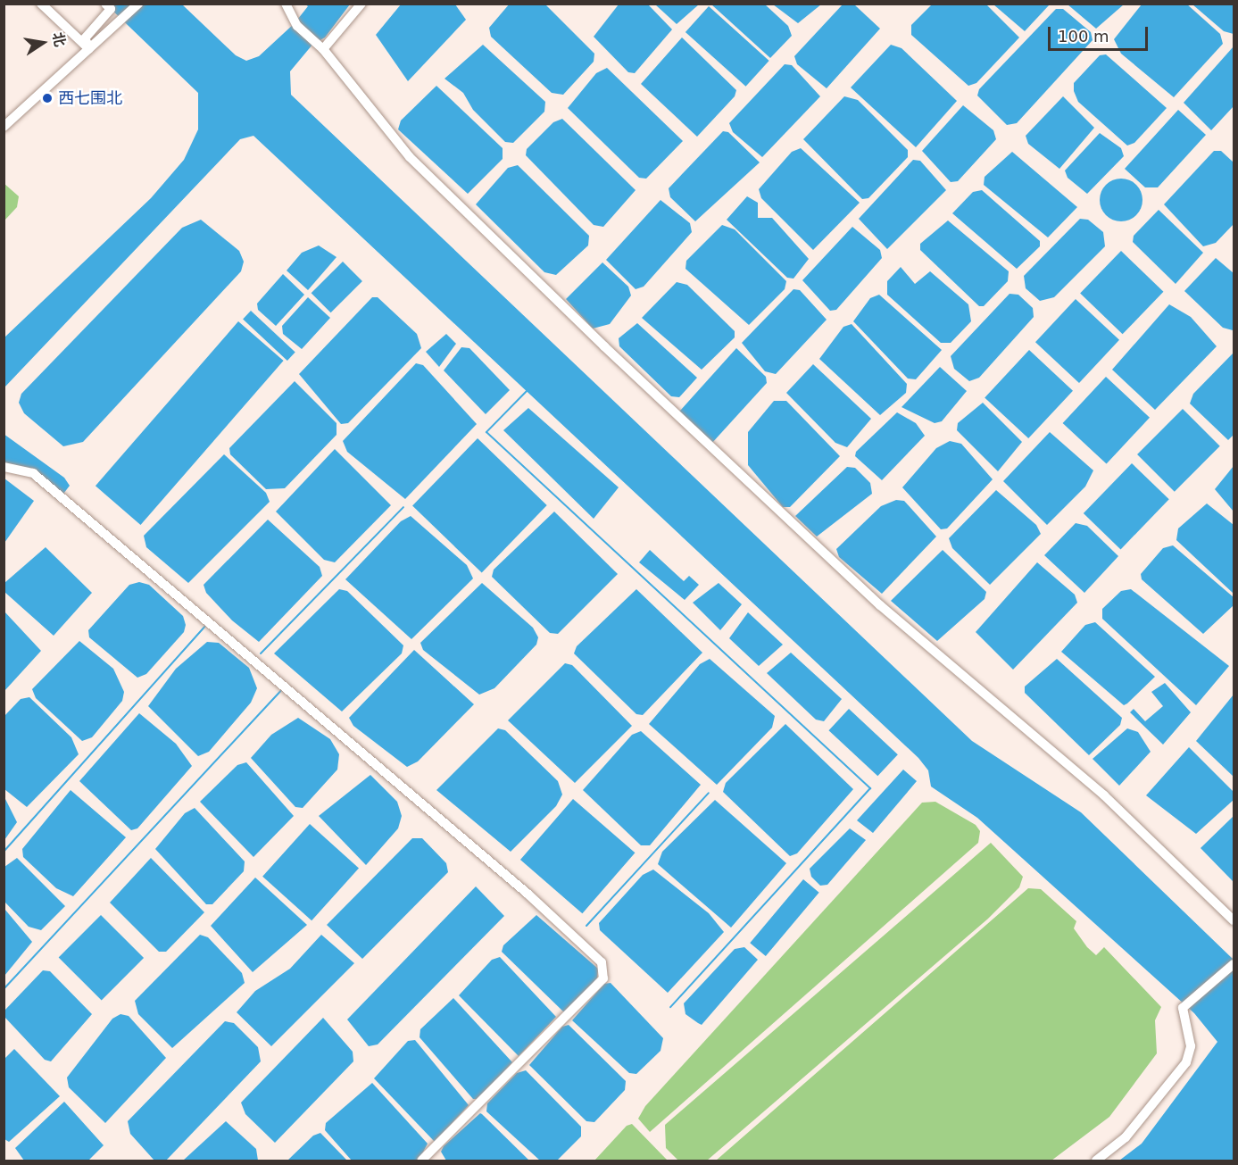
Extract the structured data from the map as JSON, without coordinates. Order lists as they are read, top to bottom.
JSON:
{
  "places": ["西七围北"],
  "scale_bar": "100 m",
  "north": "right"
}
